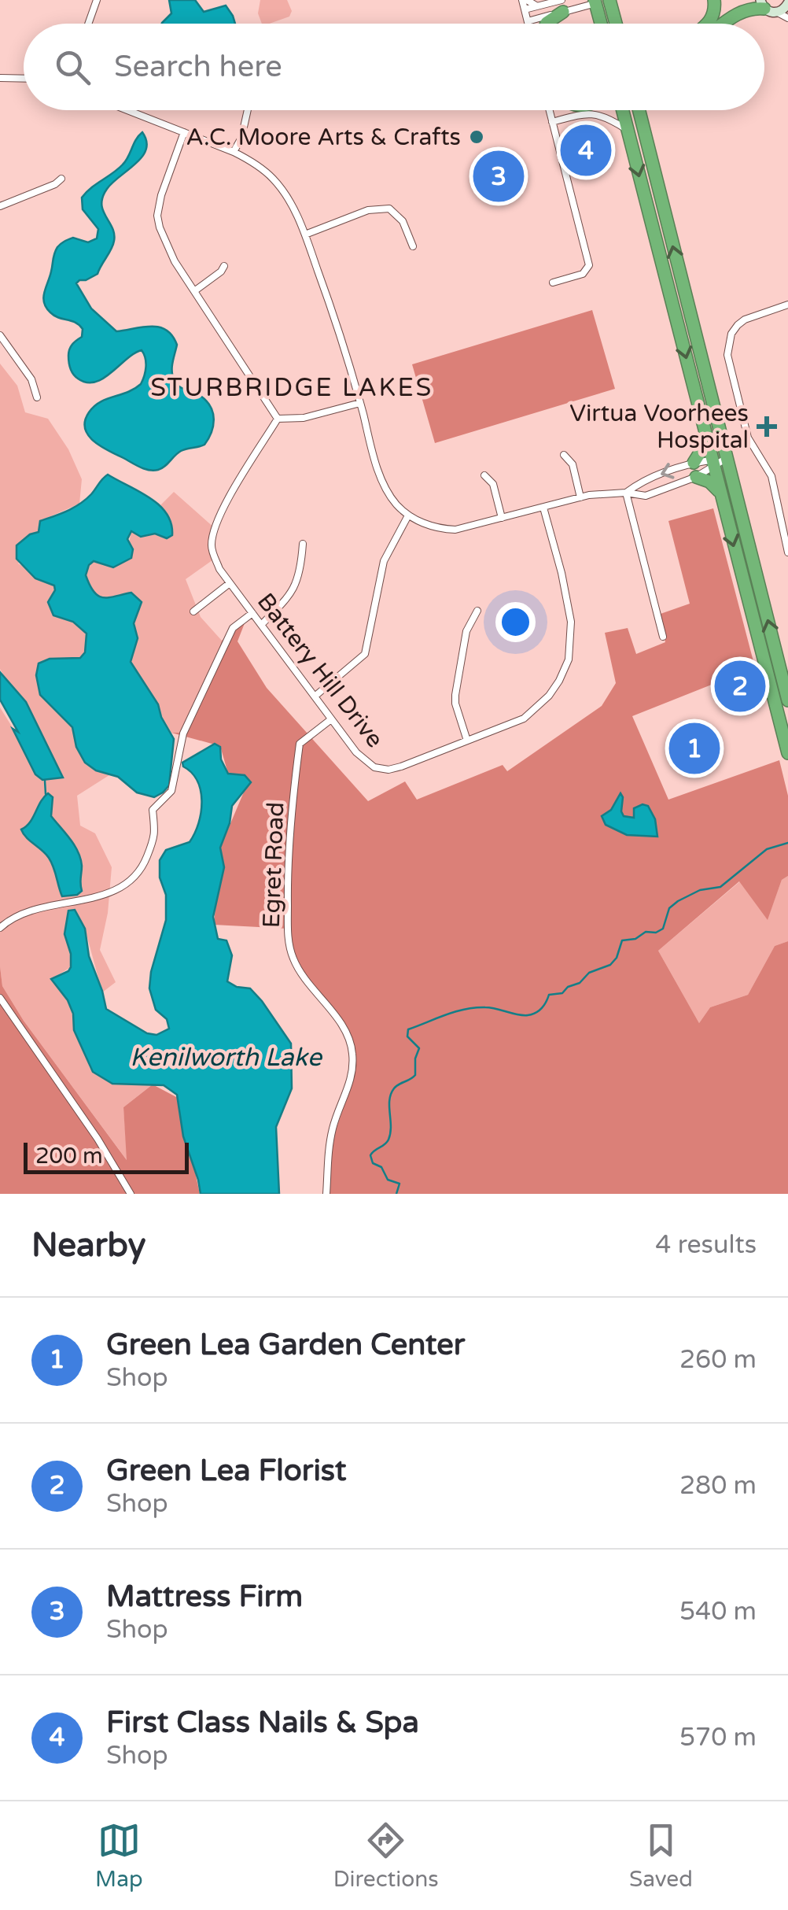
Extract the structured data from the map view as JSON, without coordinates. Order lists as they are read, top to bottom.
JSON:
{
  "streets": {
    "street": ["Battery Hill Drive", "Egret Road"]
  },
  "crossings": [
    ["Battery Hill Drive", "Egret Road"]
  ],
  "districts": ["STURBRIDGE LAKES"],
  "water": ["Kenilworth Lake"],
  "places": {
    "other": ["A.C. Moore Arts & Crafts"],
    "health": ["Virtua Voorhees Hospital"]
  },
  "scale_bar": "200 m",
  "page": {
    "search": "Search here",
    "pins": [
      "4",
      "3",
      "2",
      "1"
    ],
    "scale": "200 m",
    "heading": ["Nearby", "4 results"],
    "list": [
      {
        "mark": "1",
        "name": "Green Lea Garden Center",
        "note": "Shop",
        "value": "260 m"
      },
      {
        "mark": "2",
        "name": "Green Lea Florist",
        "note": "Shop",
        "value": "280 m"
      },
      {
        "mark": "3",
        "name": "Mattress Firm",
        "note": "Shop",
        "value": "540 m"
      },
      {
        "mark": "4",
        "name": "First Class Nails & Spa",
        "note": "Shop",
        "value": "570 m"
      }
    ],
    "nav": ["Map", "Directions", "Saved"]
  }
}
